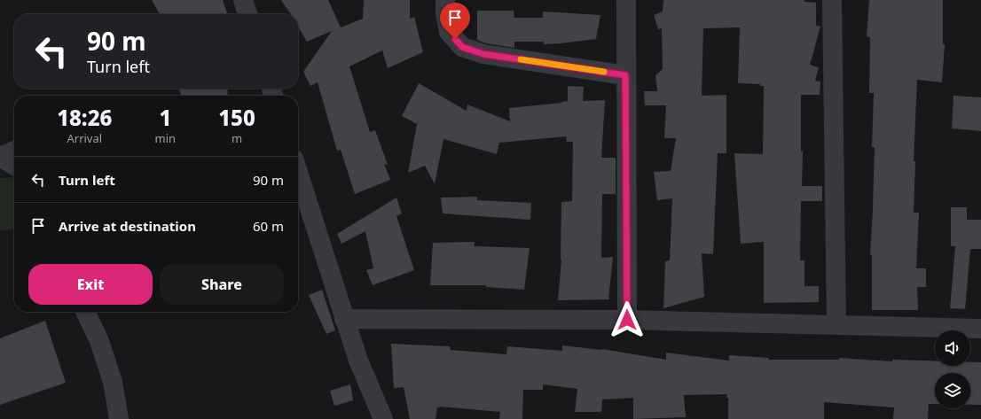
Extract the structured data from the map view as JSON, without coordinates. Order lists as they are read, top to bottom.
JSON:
{
  "page": {
    "turn": ["90 m", "Turn left"],
    "eta": [
      "18:26",
      "Arrival",
      "1",
      "min",
      "150",
      "m"
    ],
    "list": [
      {
        "name": "Turn left",
        "value": "90 m"
      },
      {
        "name": "Arrive at destination",
        "value": "60 m"
      }
    ],
    "buttons": ["Exit", "Share"]
  }
}
